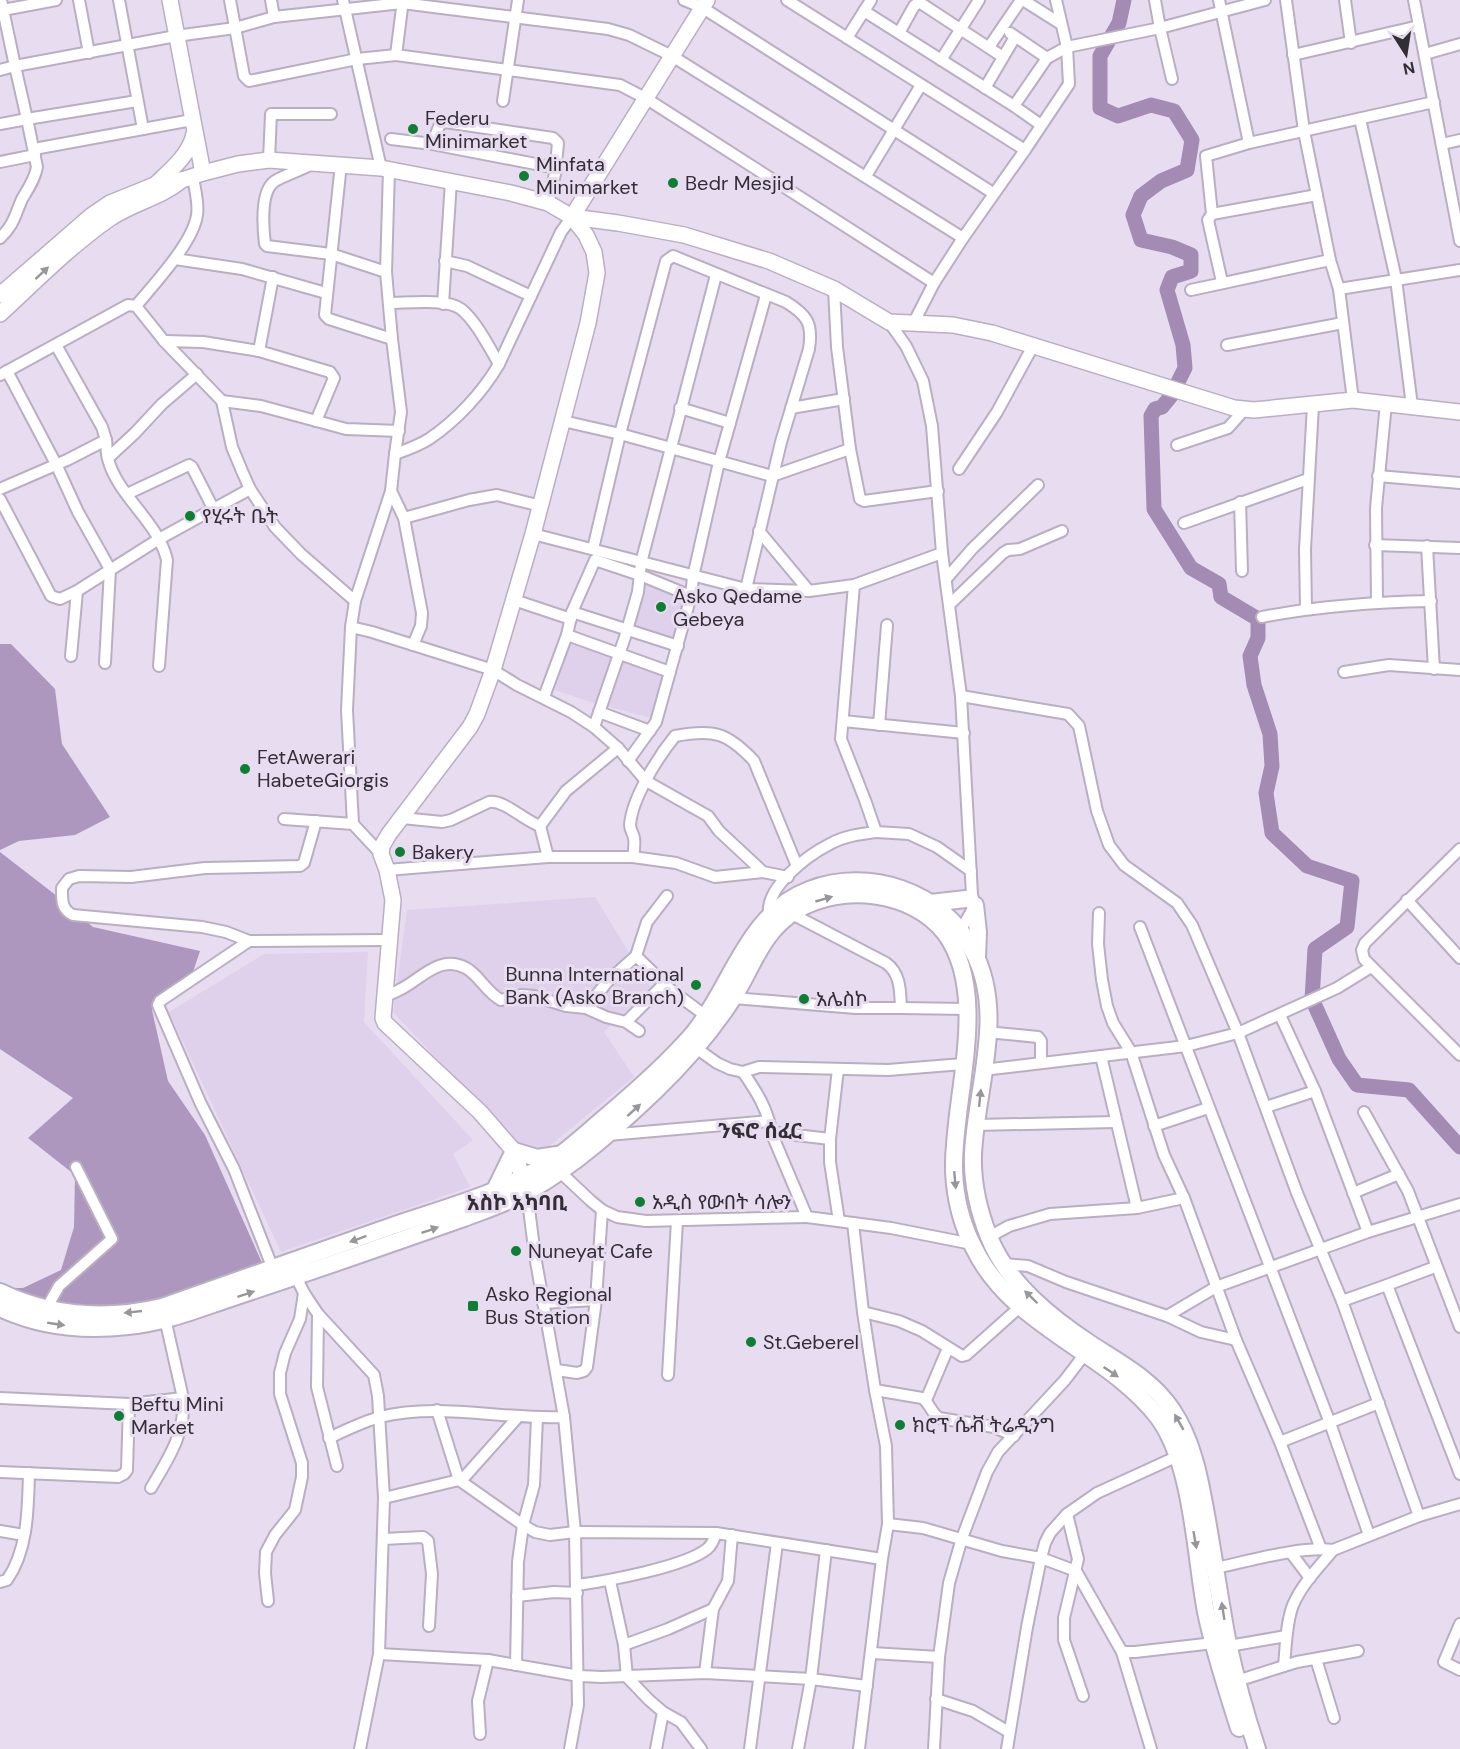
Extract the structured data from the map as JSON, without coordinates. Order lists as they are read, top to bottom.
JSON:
{
  "districts": ["ንፍሮ ሰፈር", "አስኮ አካባቢ"],
  "places": {
    "other": [
      "Federu Minimarket",
      "Minfata Minimarket",
      "Bedr Mesjid",
      "የሂሩት ቤት",
      "Asko Qedame Gebeya",
      "FetAwerari HabeteGiorgis",
      "Bakery",
      "Bunna International Bank (Asko Branch)",
      "አሌስኮ",
      "አዲስ የውበት ሳሎን",
      "Nuneyat Cafe",
      "St.Geberel",
      "Beftu Mini Market",
      "ክሮፕ ሴቭ ትሬዲንግ"
    ],
    "transit": ["Asko Regional Bus Station"]
  },
  "north": "bottom"
}
